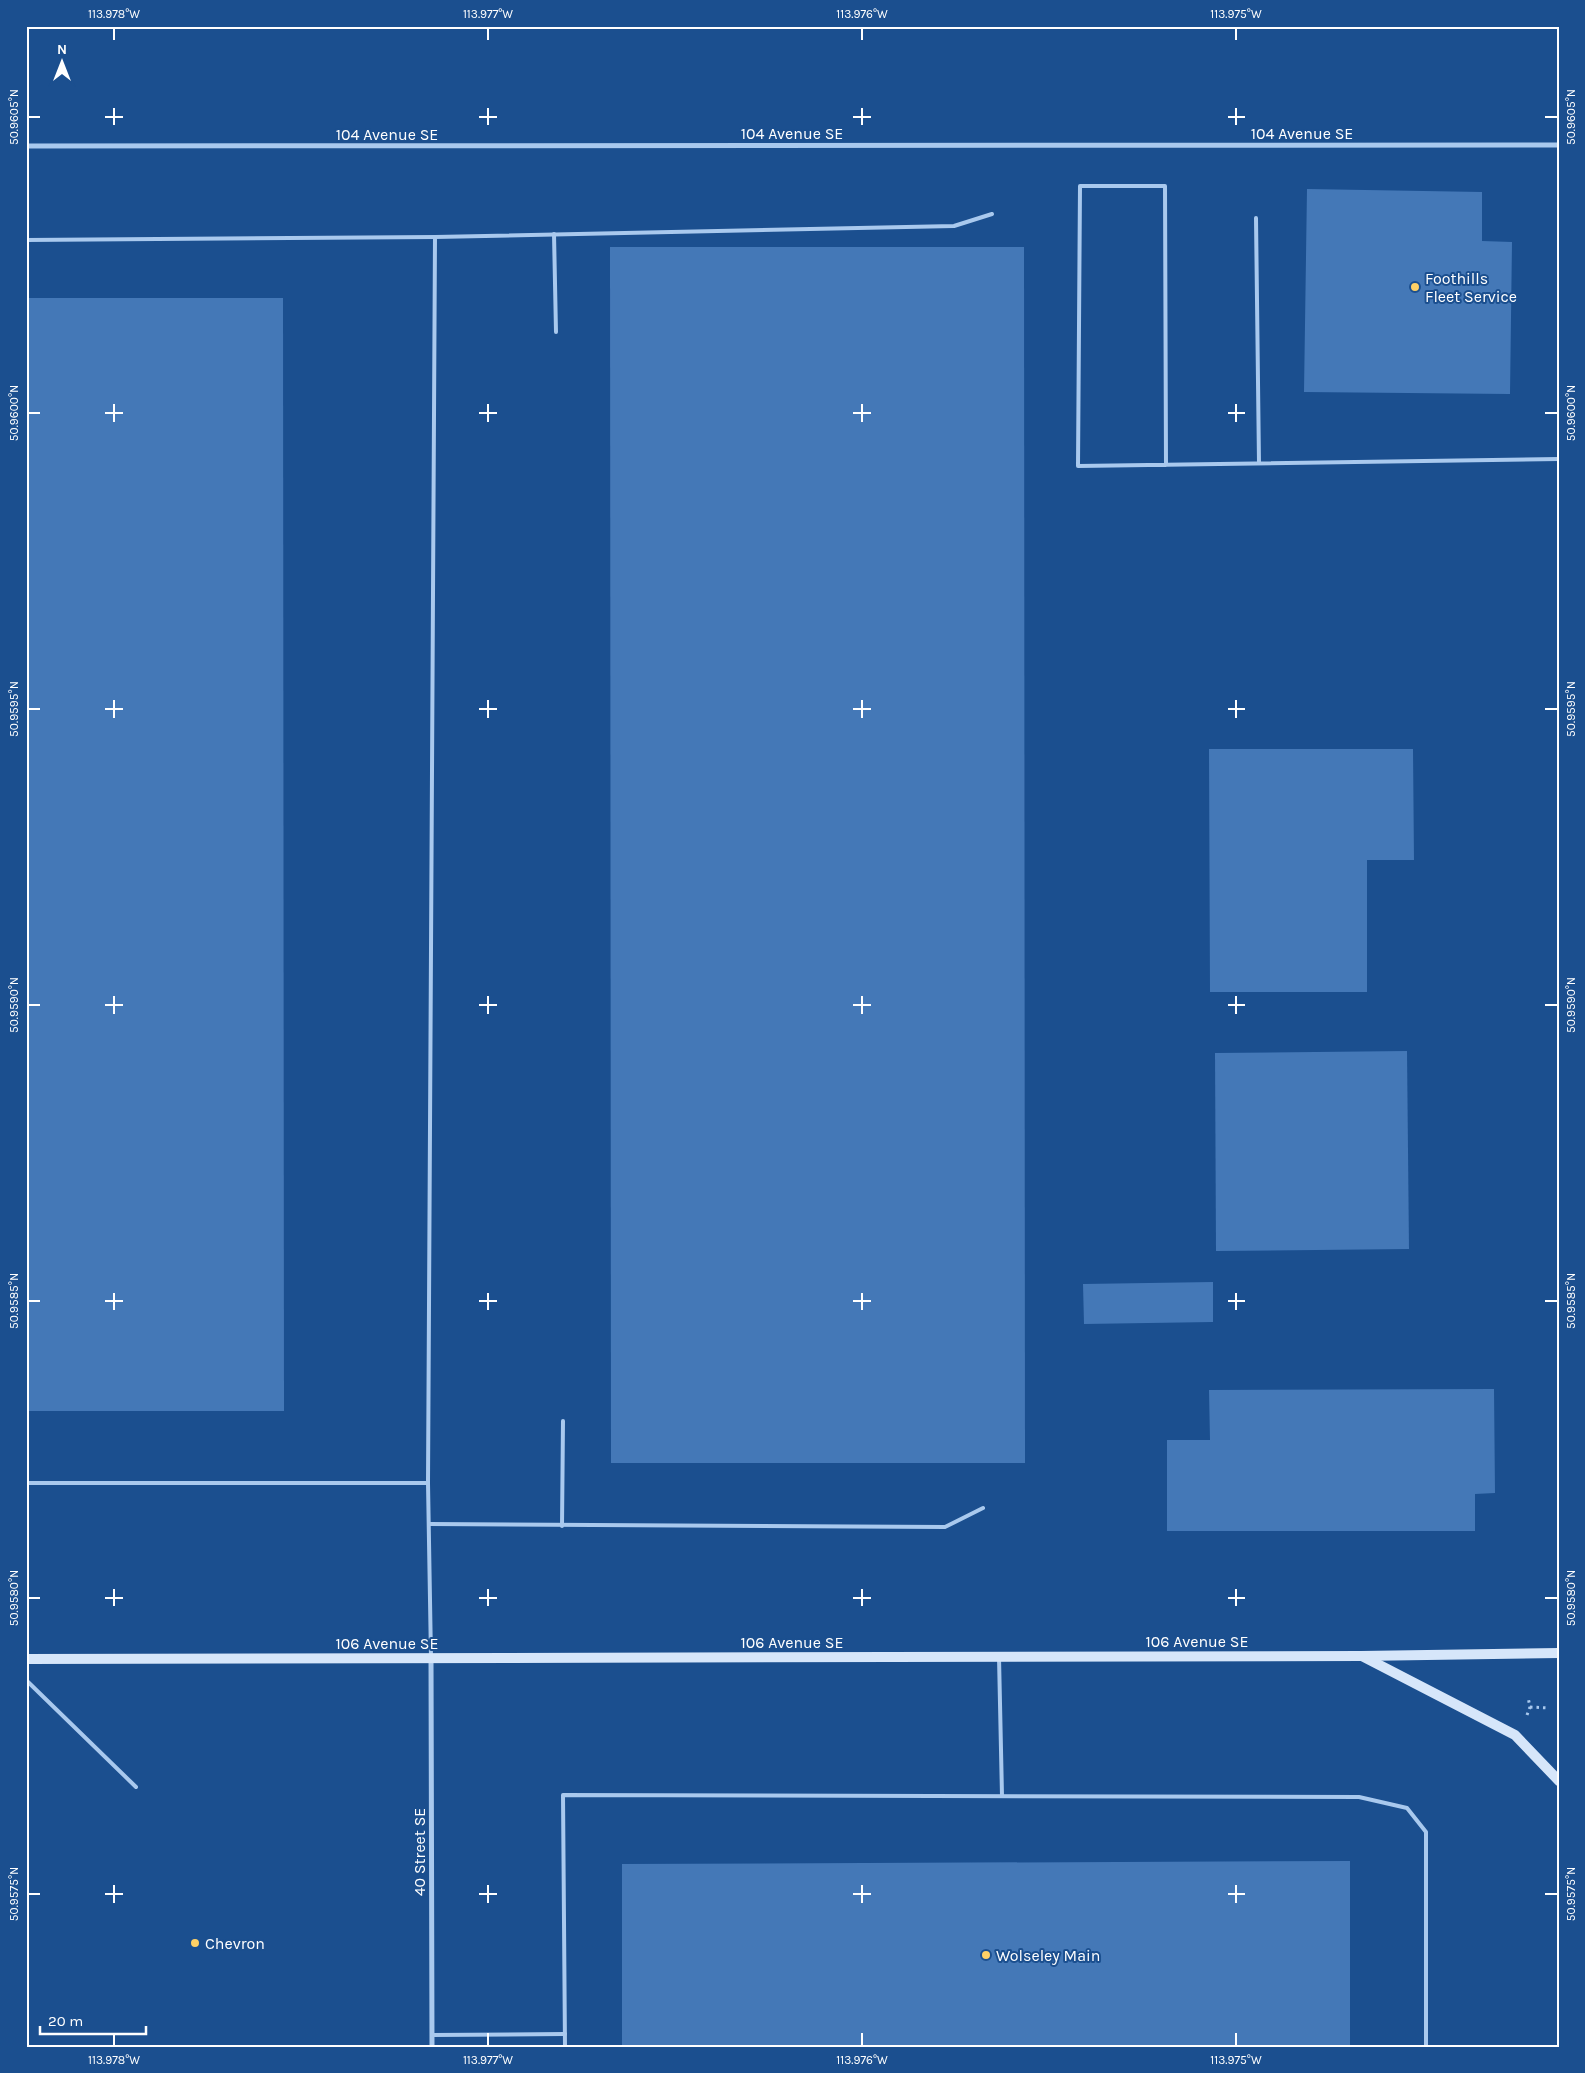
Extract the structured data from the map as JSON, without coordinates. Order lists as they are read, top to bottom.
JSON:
{
  "streets": {
    "street": ["104 Avenue SE", "106 Avenue SE", "40 Street SE"]
  },
  "crossings": [
    ["106 Avenue SE", "40 Street SE"]
  ],
  "places": ["Foothills Fleet Service", "Chevron", "Wolseley Main"],
  "scale_bar": "20 m",
  "north": "top",
  "coordinates": [
    "113.978°W",
    "113.977°W",
    "113.976°W",
    "113.975°W",
    "50.9605°N",
    "50.9600°N",
    "50.9595°N",
    "50.9590°N",
    "50.9585°N",
    "50.9580°N",
    "50.9575°N"
  ]
}
